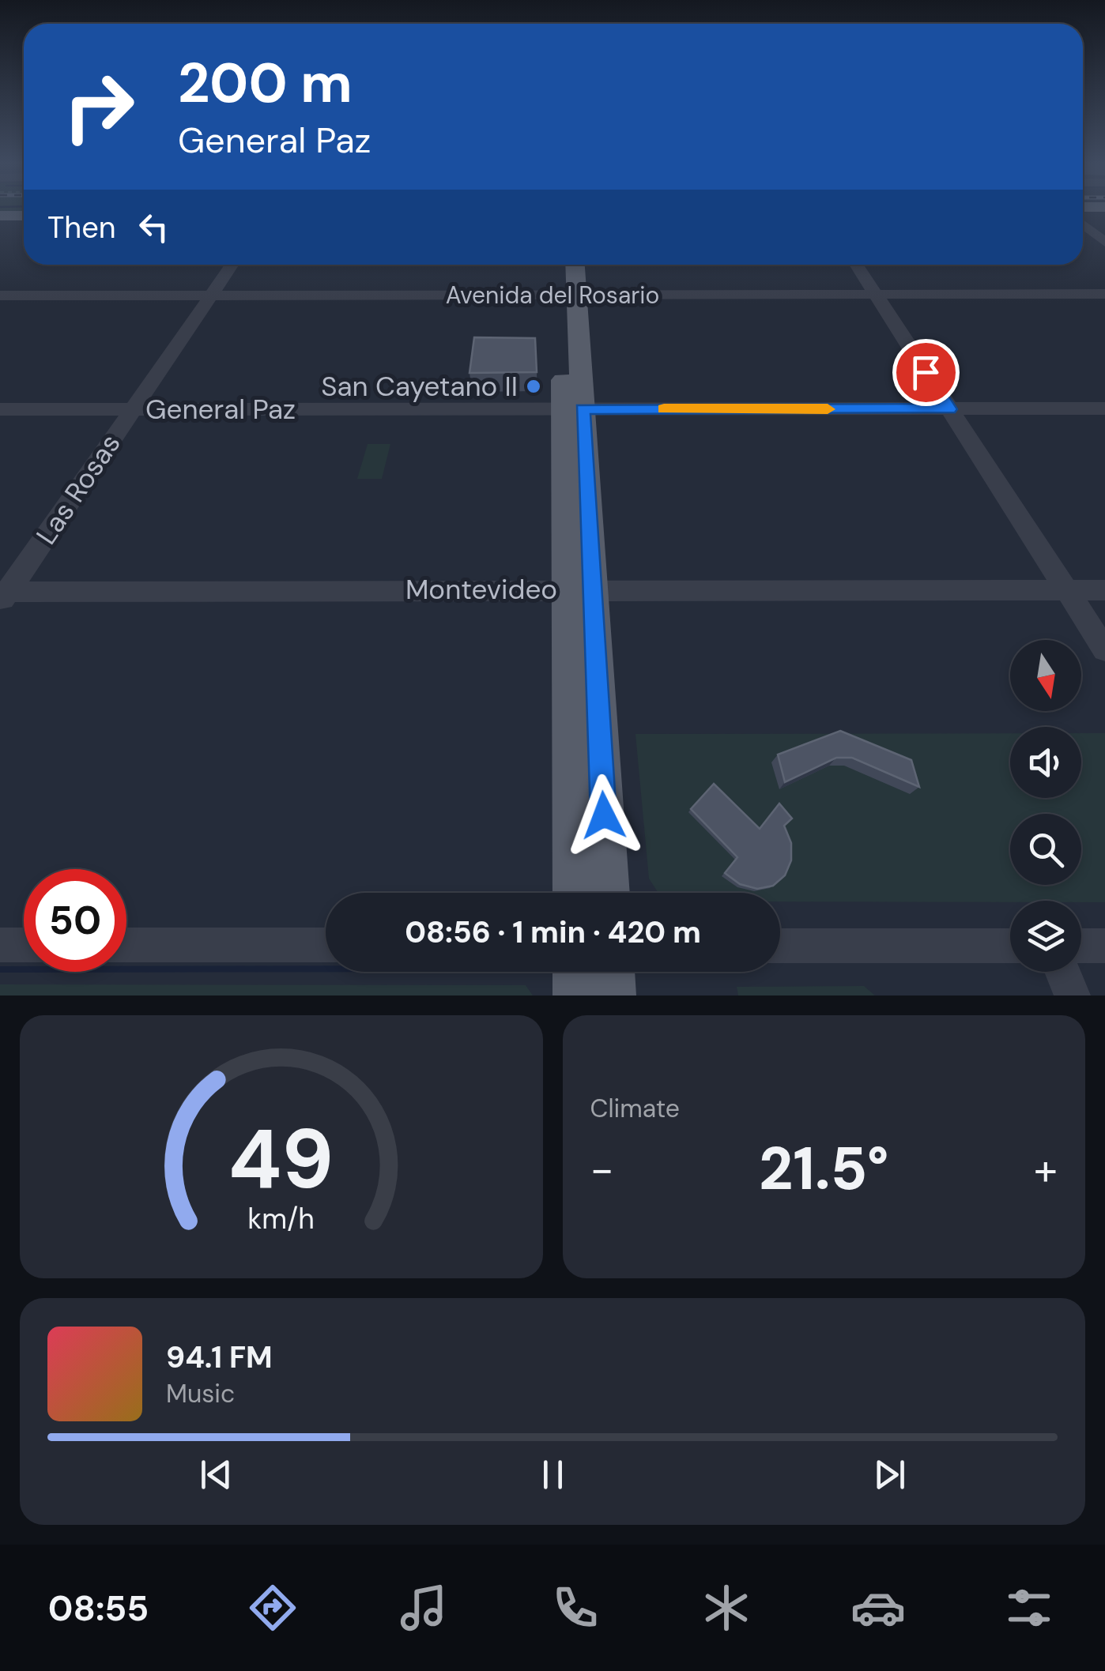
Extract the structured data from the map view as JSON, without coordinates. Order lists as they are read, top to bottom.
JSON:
{
  "streets": {
    "street": [
      "Avenida del Rosario",
      "General Paz",
      "Las Rosas",
      "Montevideo"
    ]
  },
  "crossings": [
    ["Avenida del Rosario", "Las Rosas"],
    ["General Paz", "Las Rosas"],
    ["Las Rosas", "Montevideo"]
  ],
  "places": ["San Cayetano II"],
  "north": "bottom",
  "page": {
    "turn": ["200 m", "General Paz"],
    "then": "Then",
    "limit": "50",
    "trip": "08:56 · 1 min · 420 m",
    "tile": "Climate",
    "heat": ["−", "21.5°", "+"],
    "song": ["94.1 FM", "Music"],
    "tabs": "08:55",
    "gauge": ["49", "km/h"]
  }
}
